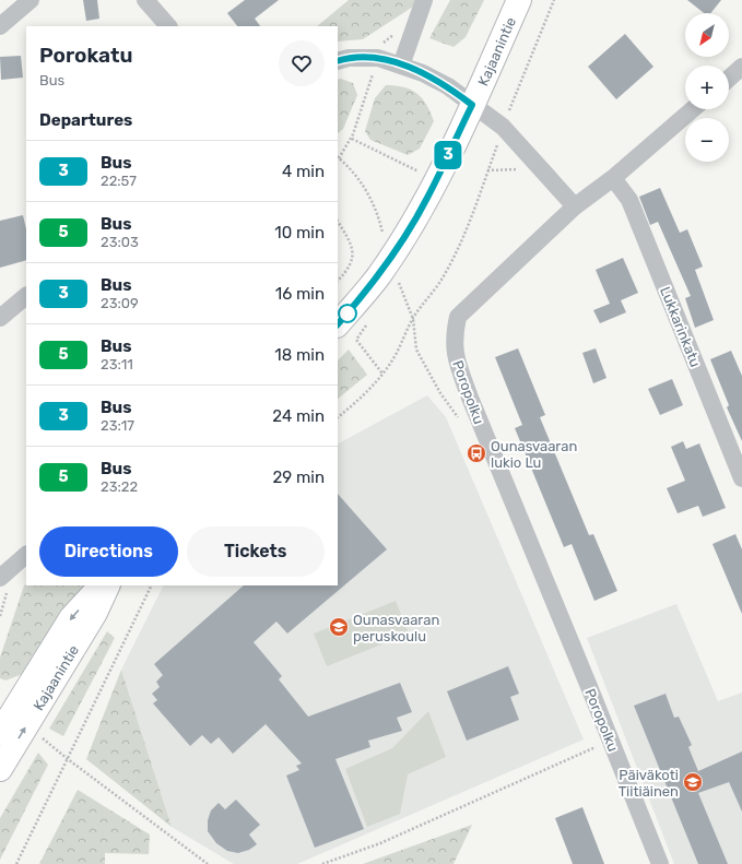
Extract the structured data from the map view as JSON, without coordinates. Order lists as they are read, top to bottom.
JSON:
{
  "streets": {
    "main road": ["Kajaanintie"],
    "street": ["Lukkarinkatu", "Poropolku"]
  },
  "crossings": [
    ["Lukkarinkatu", "Poropolku"]
  ],
  "places": {
    "bus stop": ["Ounasvaaran lukio Lu"],
    "school or university": ["Ounasvaaran peruskoulu", "Päiväkoti Tiitiäinen"]
  },
  "lines": ["bus line 3"],
  "north": "bottom left",
  "page": {
    "on_map": "3",
    "map_buttons": ["+", "−"],
    "heading": [
      ["Porokatu", "Bus"],
      "Departures"
    ],
    "list": [
      {
        "mark": "3",
        "name": "Bus",
        "note": "22:57",
        "value": "4 min"
      },
      {
        "mark": "5",
        "name": "Bus",
        "note": "23:03",
        "value": "10 min"
      },
      {
        "mark": "3",
        "name": "Bus",
        "note": "23:09",
        "value": "16 min"
      },
      {
        "mark": "5",
        "name": "Bus",
        "note": "23:11",
        "value": "18 min"
      },
      {
        "mark": "3",
        "name": "Bus",
        "note": "23:17",
        "value": "24 min"
      },
      {
        "mark": "5",
        "name": "Bus",
        "note": "23:22",
        "value": "29 min"
      }
    ],
    "buttons": ["Directions", "Tickets"]
  }
}
